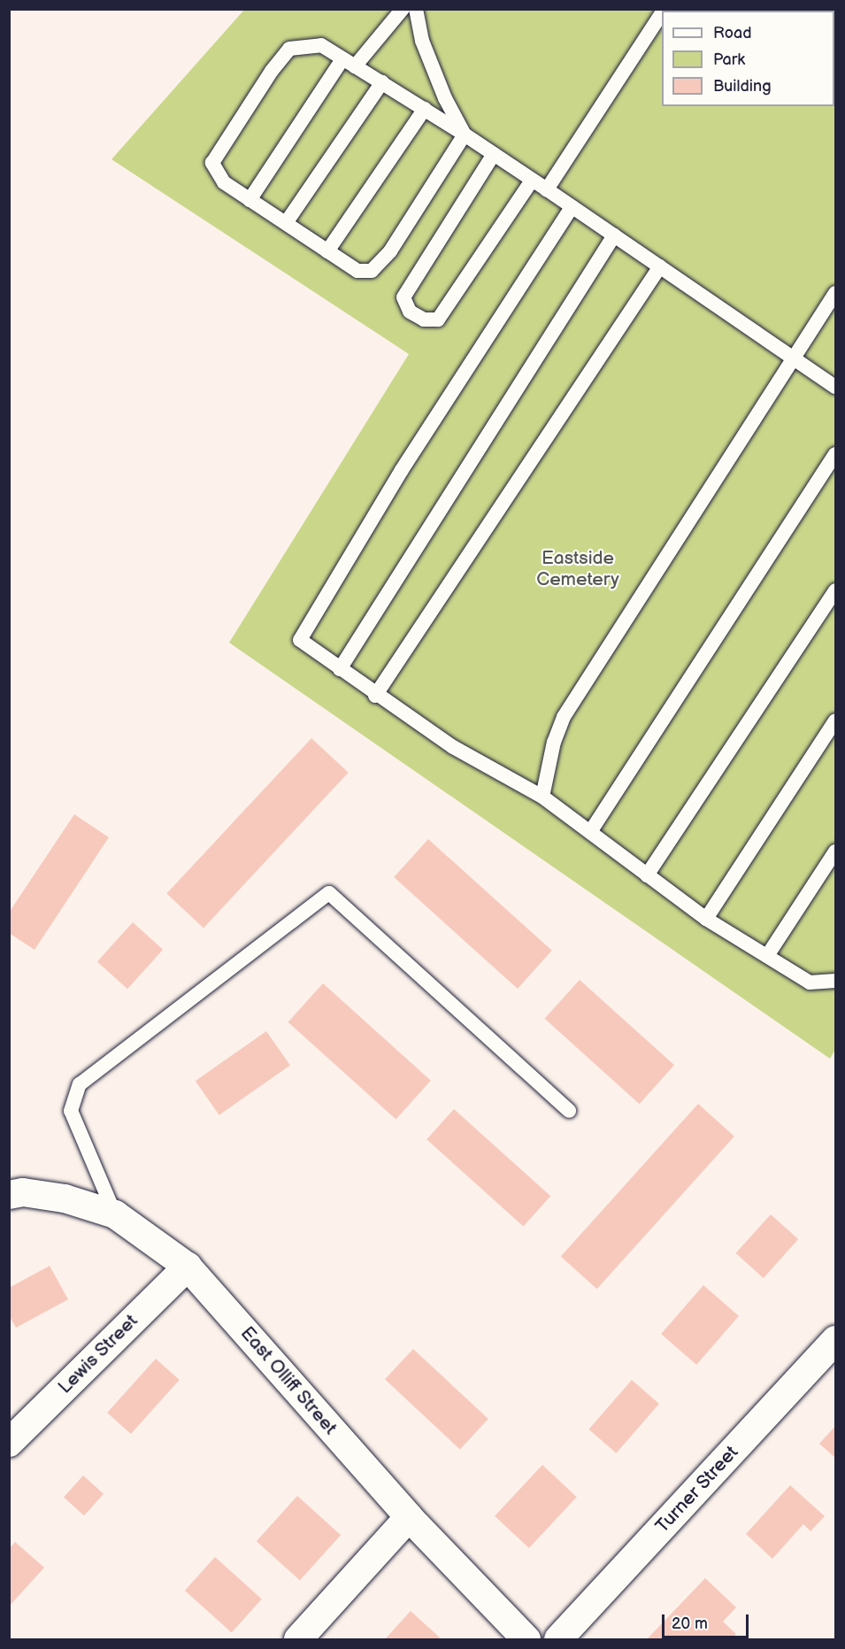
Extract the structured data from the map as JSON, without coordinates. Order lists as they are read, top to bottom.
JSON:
{
  "streets": {
    "street": ["Lewis Street", "East Olliff Street", "Turner Street"]
  },
  "crossings": [
    ["Lewis Street", "East Olliff Street"]
  ],
  "parks": ["Eastside Cemetery"],
  "legend": ["Road", "Park", "Building"],
  "scale_bar": "20 m"
}
